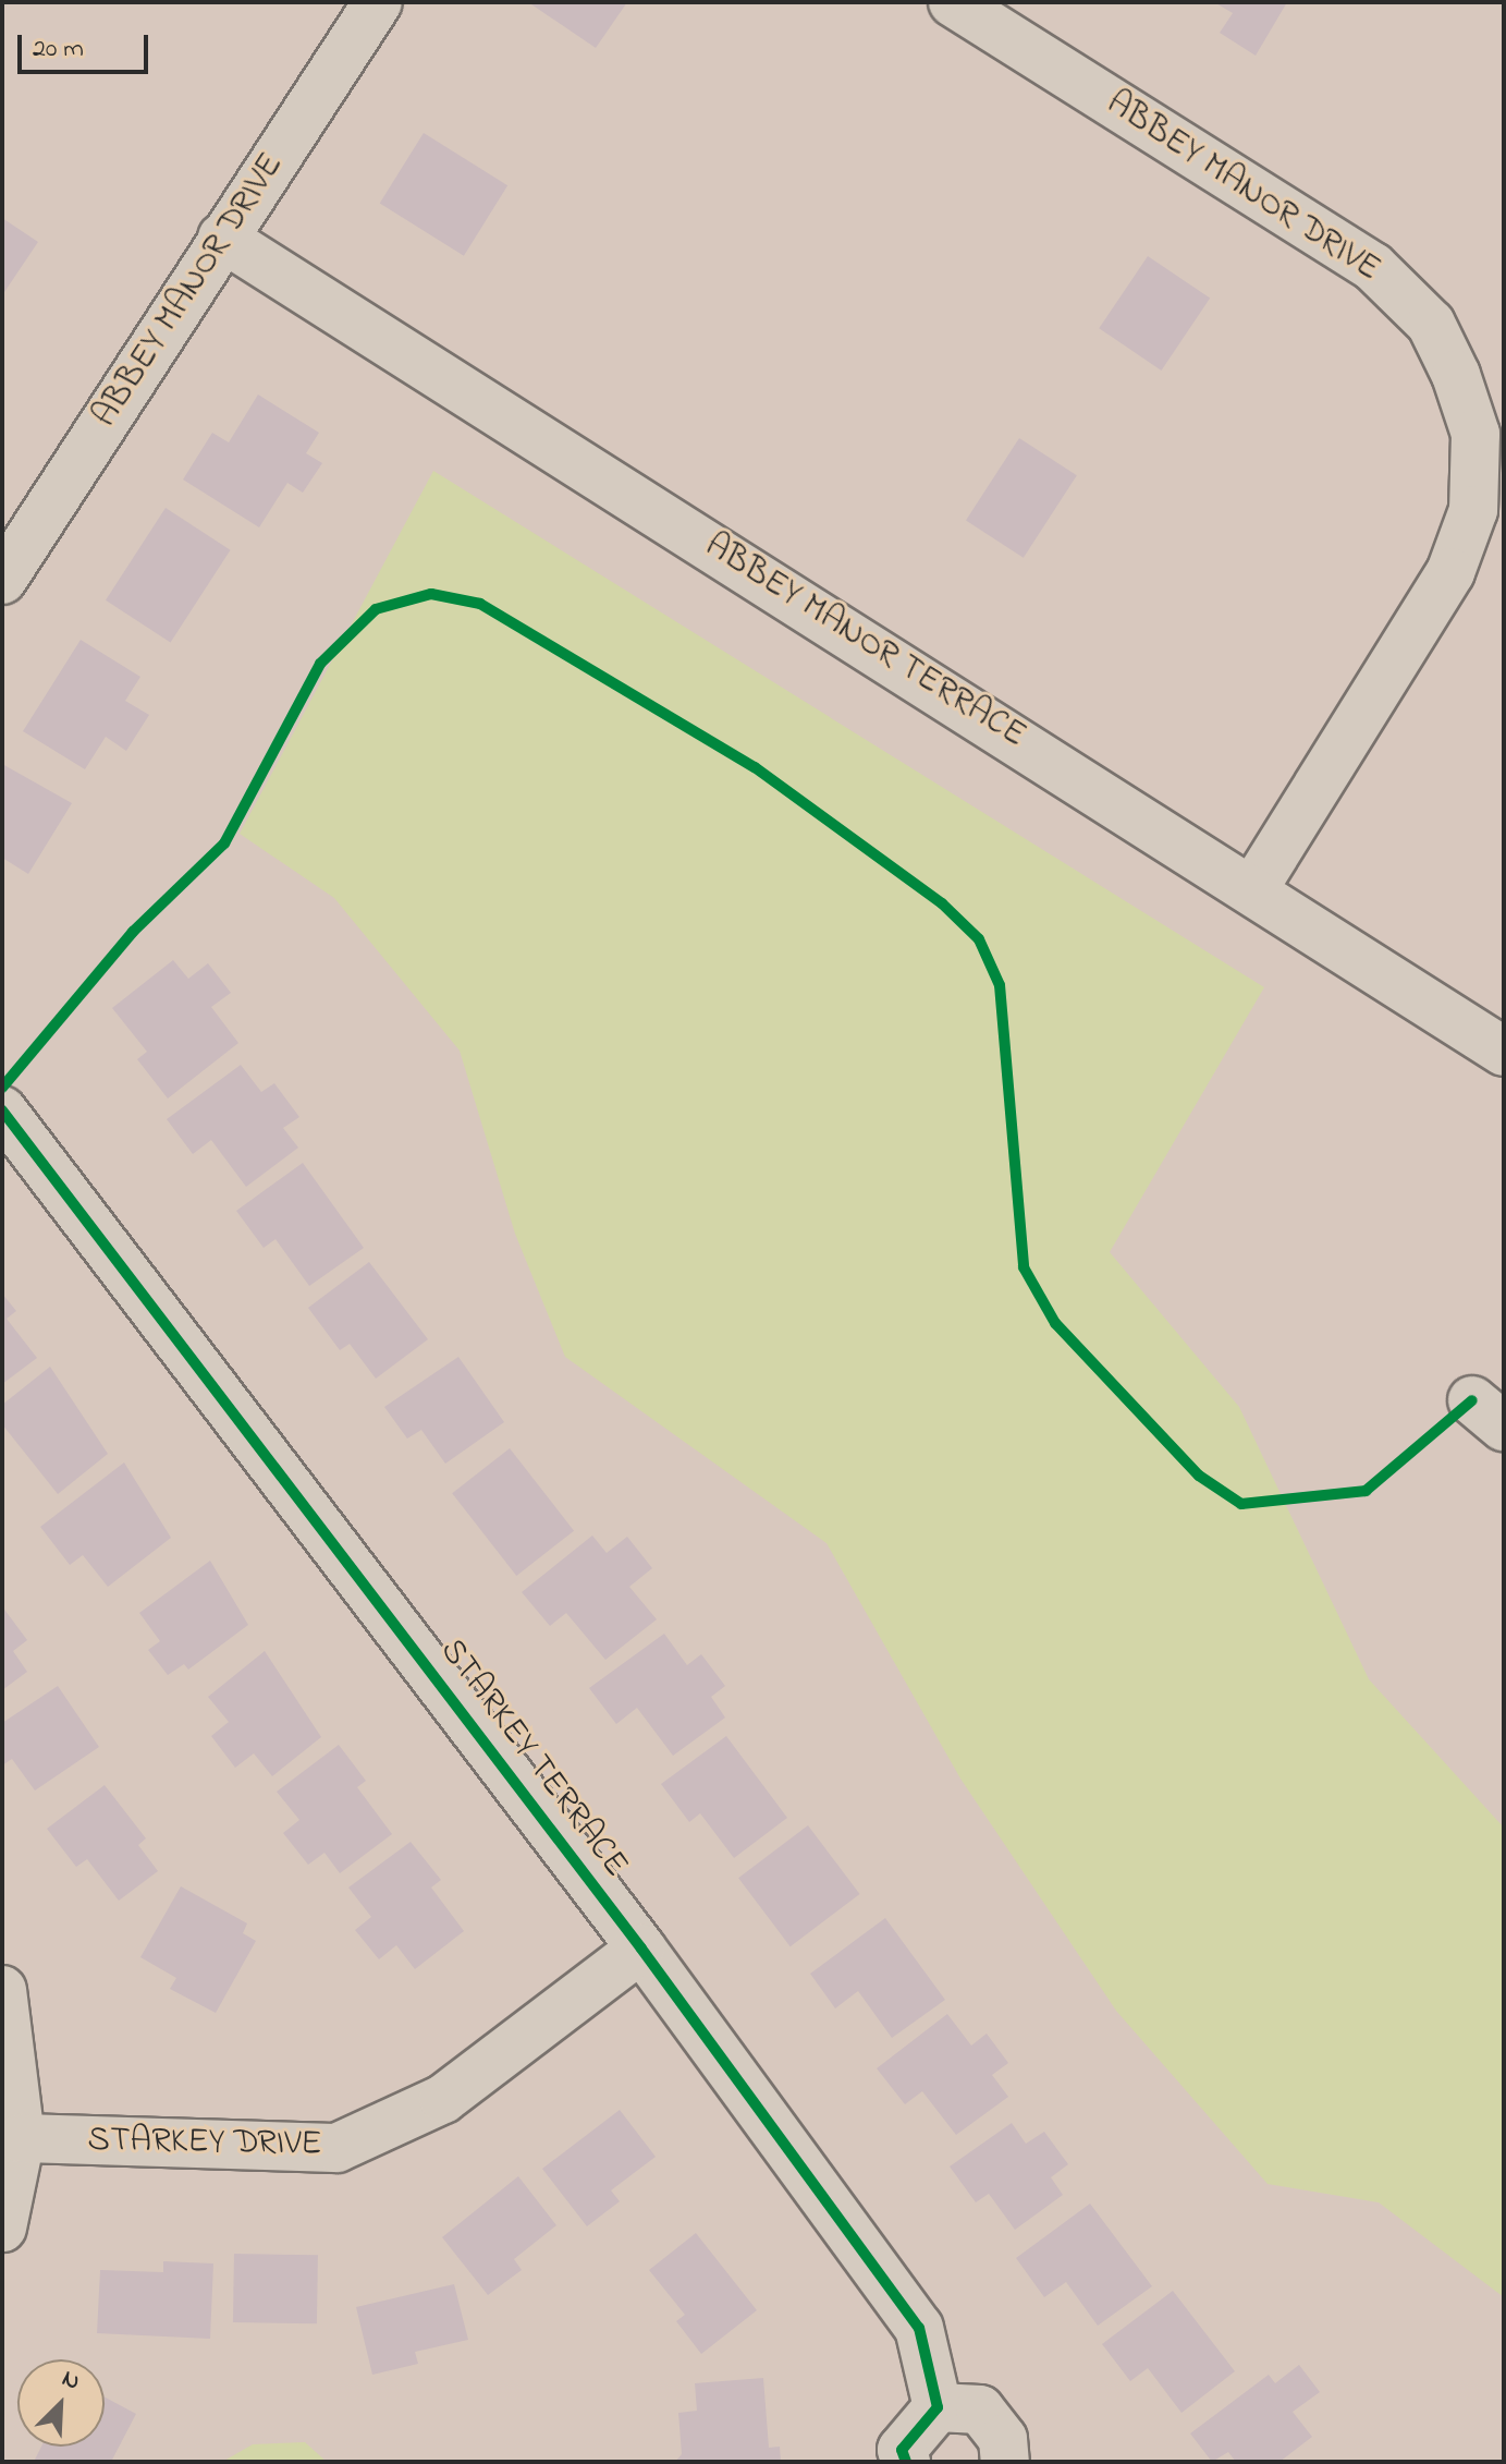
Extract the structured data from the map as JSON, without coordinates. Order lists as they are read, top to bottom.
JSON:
{
  "streets": {
    "street": [
      "ABBEY MANOR DRIVE",
      "ABBEY MANOR TERRACE",
      "STARKEY TERRACE",
      "STARKEY DRIVE"
    ]
  },
  "crossings": [
    ["ABBEY MANOR DRIVE", "ABBEY MANOR TERRACE"],
    ["STARKEY TERRACE", "STARKEY DRIVE"]
  ],
  "scale_bar": "20 m",
  "north": "top right"
}
